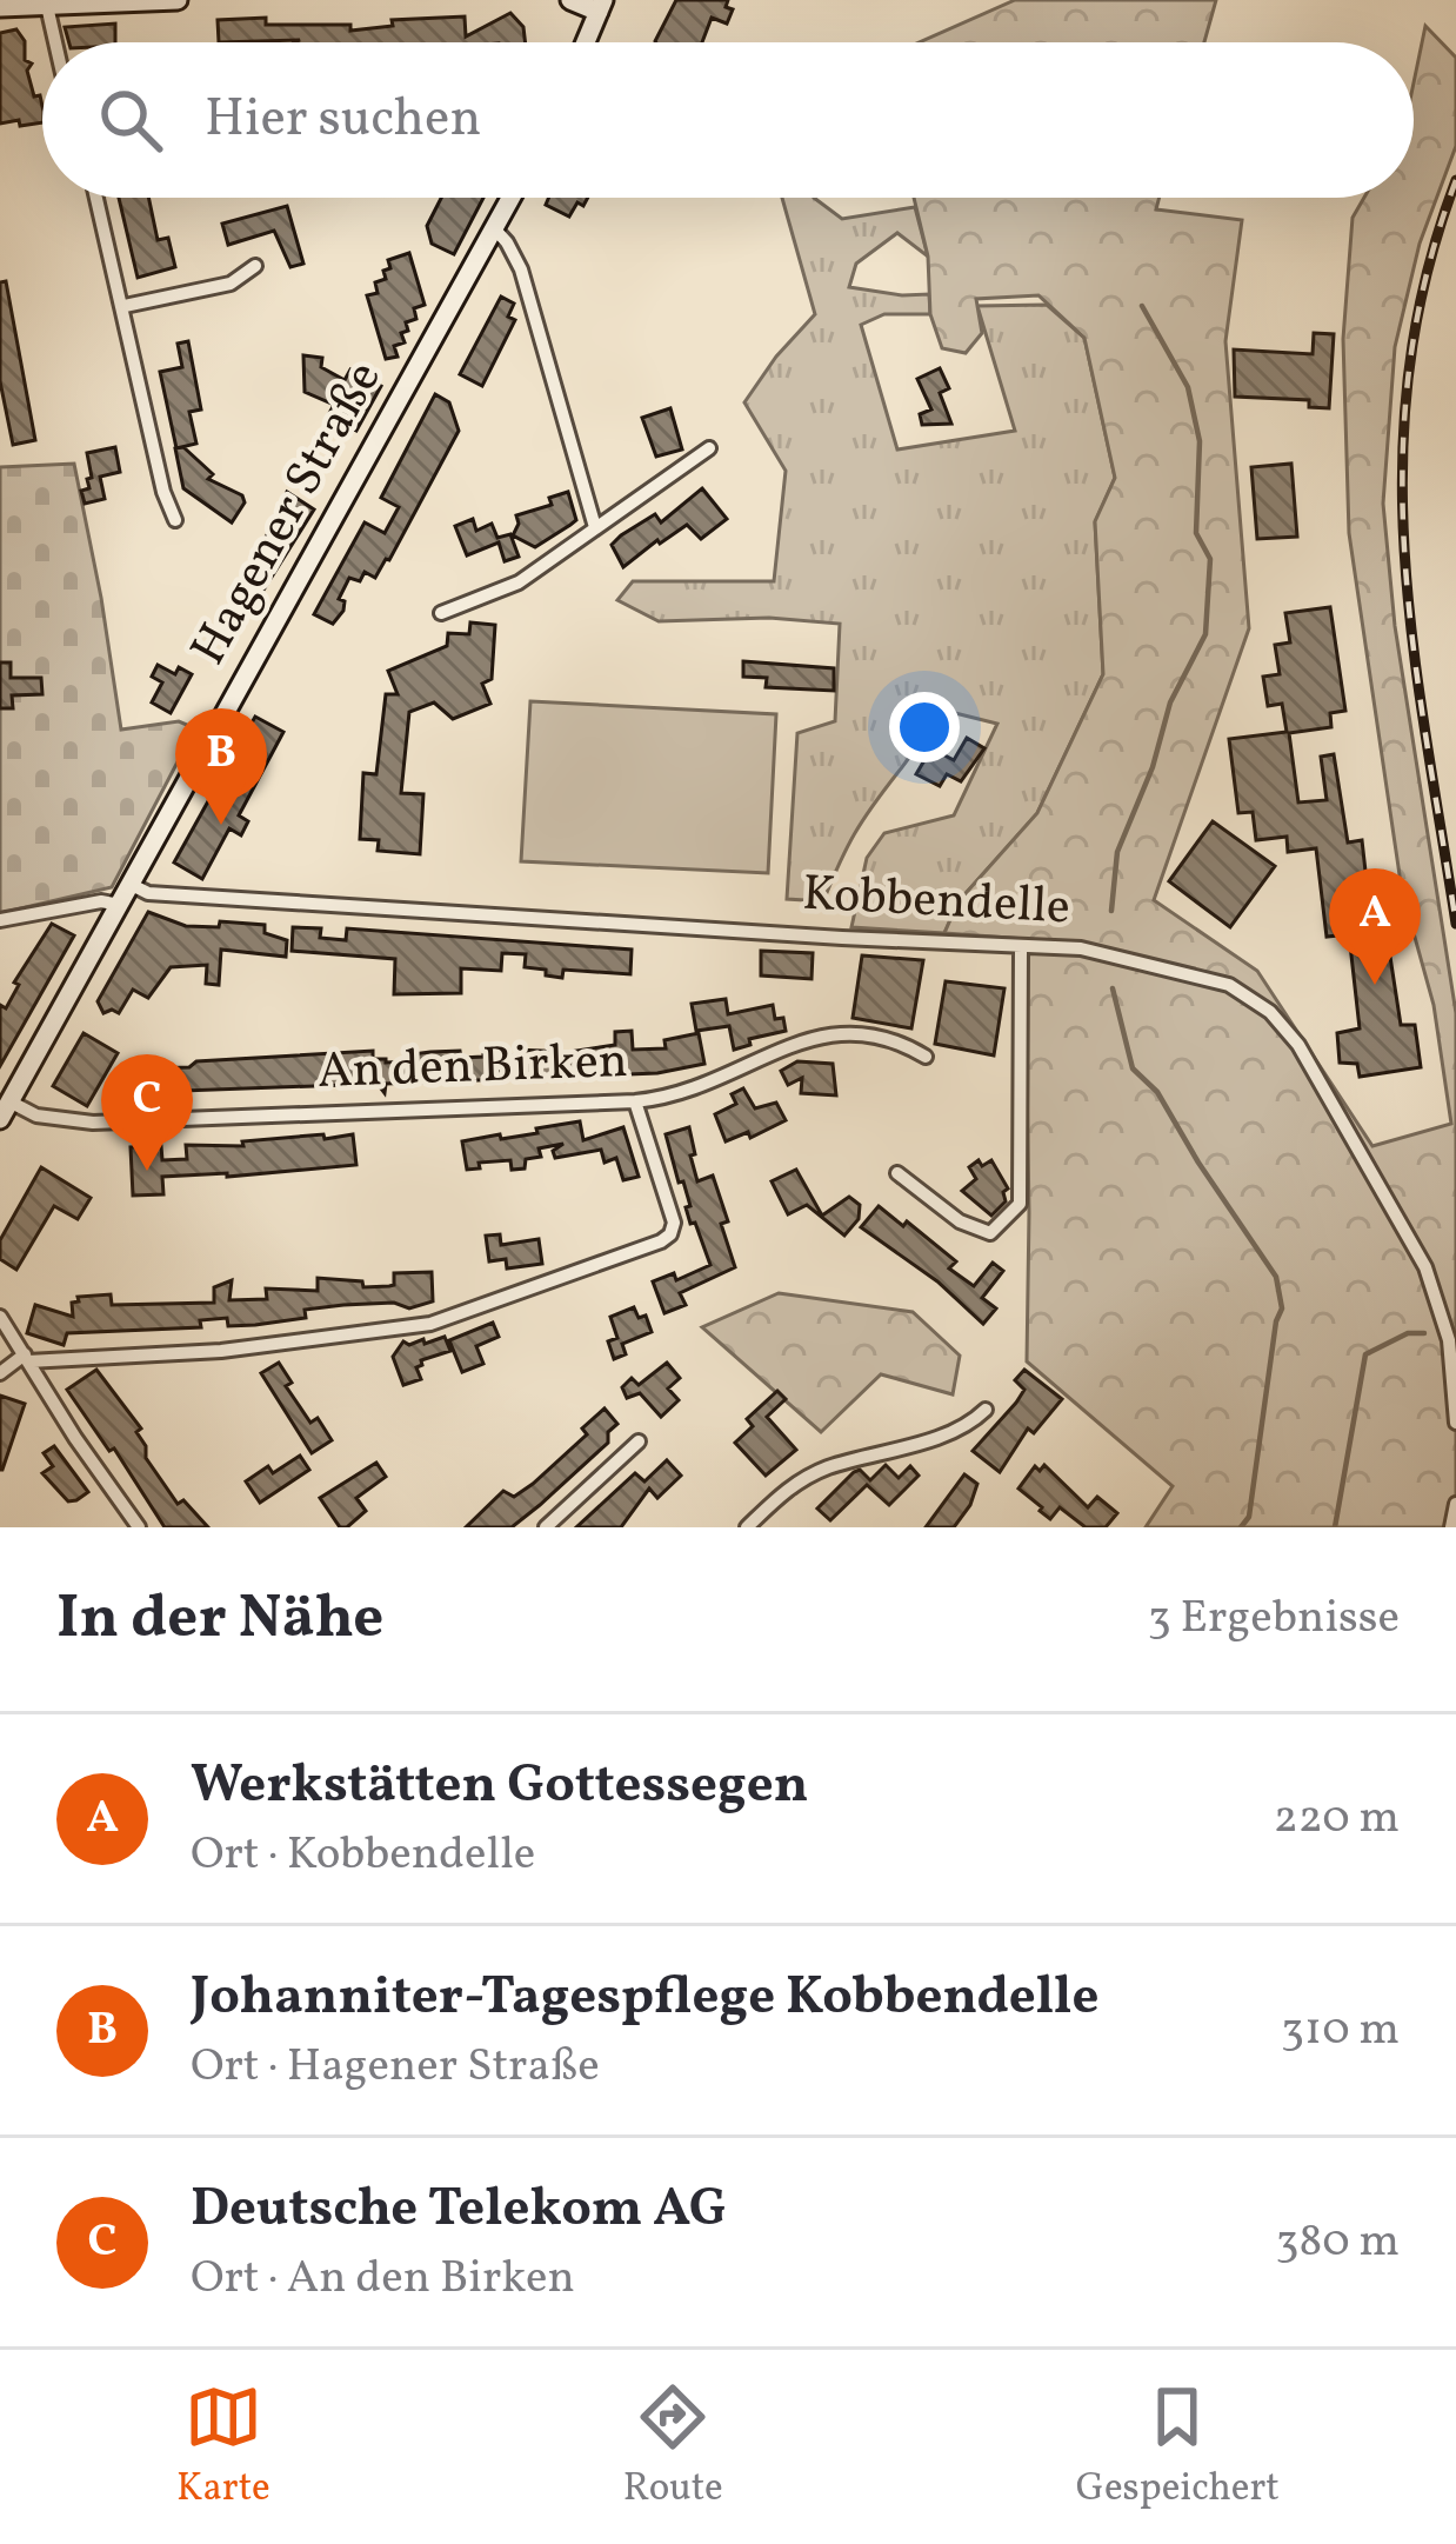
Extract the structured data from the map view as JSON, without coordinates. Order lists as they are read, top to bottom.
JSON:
{
  "streets": {
    "main road": ["Hagener Straße"],
    "street": ["Kobbendelle", "An den Birken"]
  },
  "crossings": [
    ["Hagener Straße", "Kobbendelle"],
    ["Hagener Straße", "An den Birken"]
  ],
  "page": {
    "search": "Hier suchen",
    "pins": ["B", "A", "C"],
    "heading": ["In der Nähe", "3 Ergebnisse"],
    "list": [
      {
        "mark": "A",
        "name": "Werkstätten Gottessegen",
        "note": "Ort · Kobbendelle",
        "value": "220 m"
      },
      {
        "mark": "B",
        "name": "Johanniter-Tagespflege Kobbendelle",
        "note": "Ort · Hagener Straße",
        "value": "310 m"
      },
      {
        "mark": "C",
        "name": "Deutsche Telekom AG",
        "note": "Ort · An den Birken",
        "value": "380 m"
      }
    ],
    "nav": ["Karte", "Route", "Gespeichert"]
  }
}
